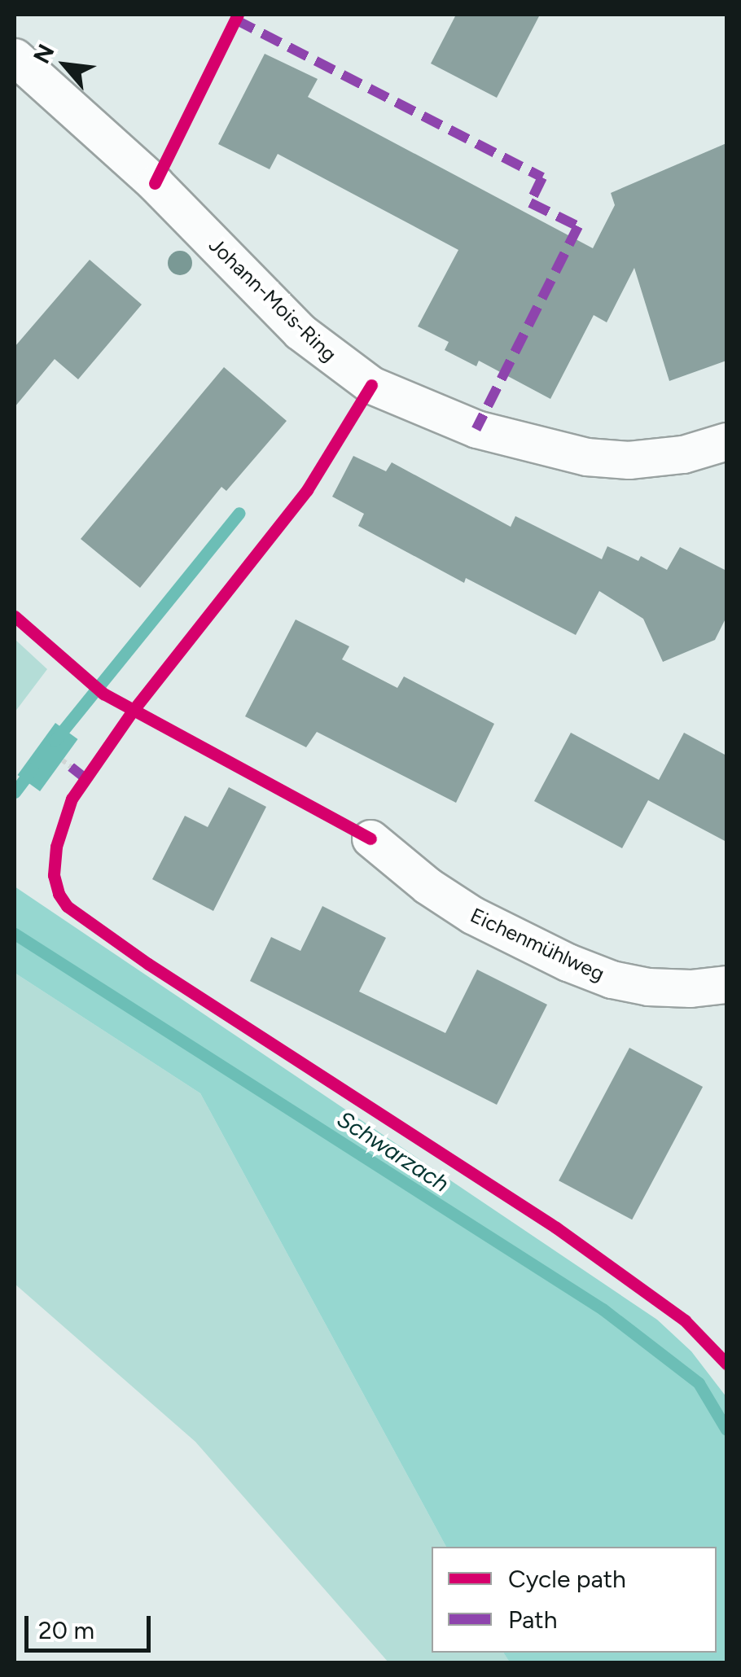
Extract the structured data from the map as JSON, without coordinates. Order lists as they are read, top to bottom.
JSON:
{
  "streets": {
    "street": ["Johann-Mois-Ring", "Eichenmühlweg"]
  },
  "water": ["Schwarzach"],
  "legend": ["Cycle path", "Path"],
  "scale_bar": "20 m",
  "north": "top left"
}
